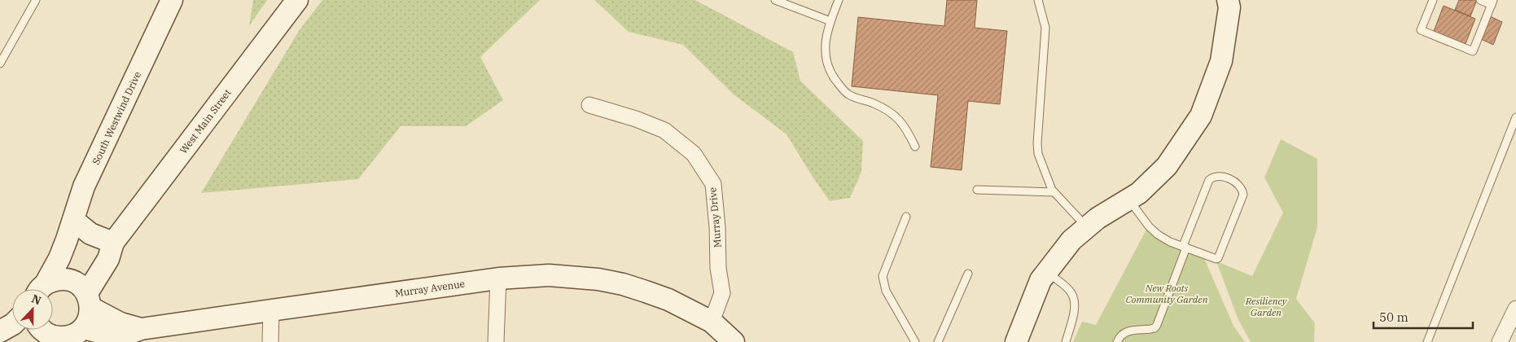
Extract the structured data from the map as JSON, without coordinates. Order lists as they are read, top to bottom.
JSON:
{
  "streets": {
    "street": [
      "South Westwind Drive",
      "West Main Street",
      "Murray Drive",
      "Murray Avenue"
    ]
  },
  "crossings": [
    ["South Westwind Drive", "West Main Street"],
    ["South Westwind Drive", "Murray Avenue"],
    ["West Main Street", "Murray Avenue"],
    ["Murray Drive", "Murray Avenue"]
  ],
  "parks": ["New Roots Community Garden", "Resiliency Garden"],
  "scale_bar": "50 m",
  "north": "top"
}
